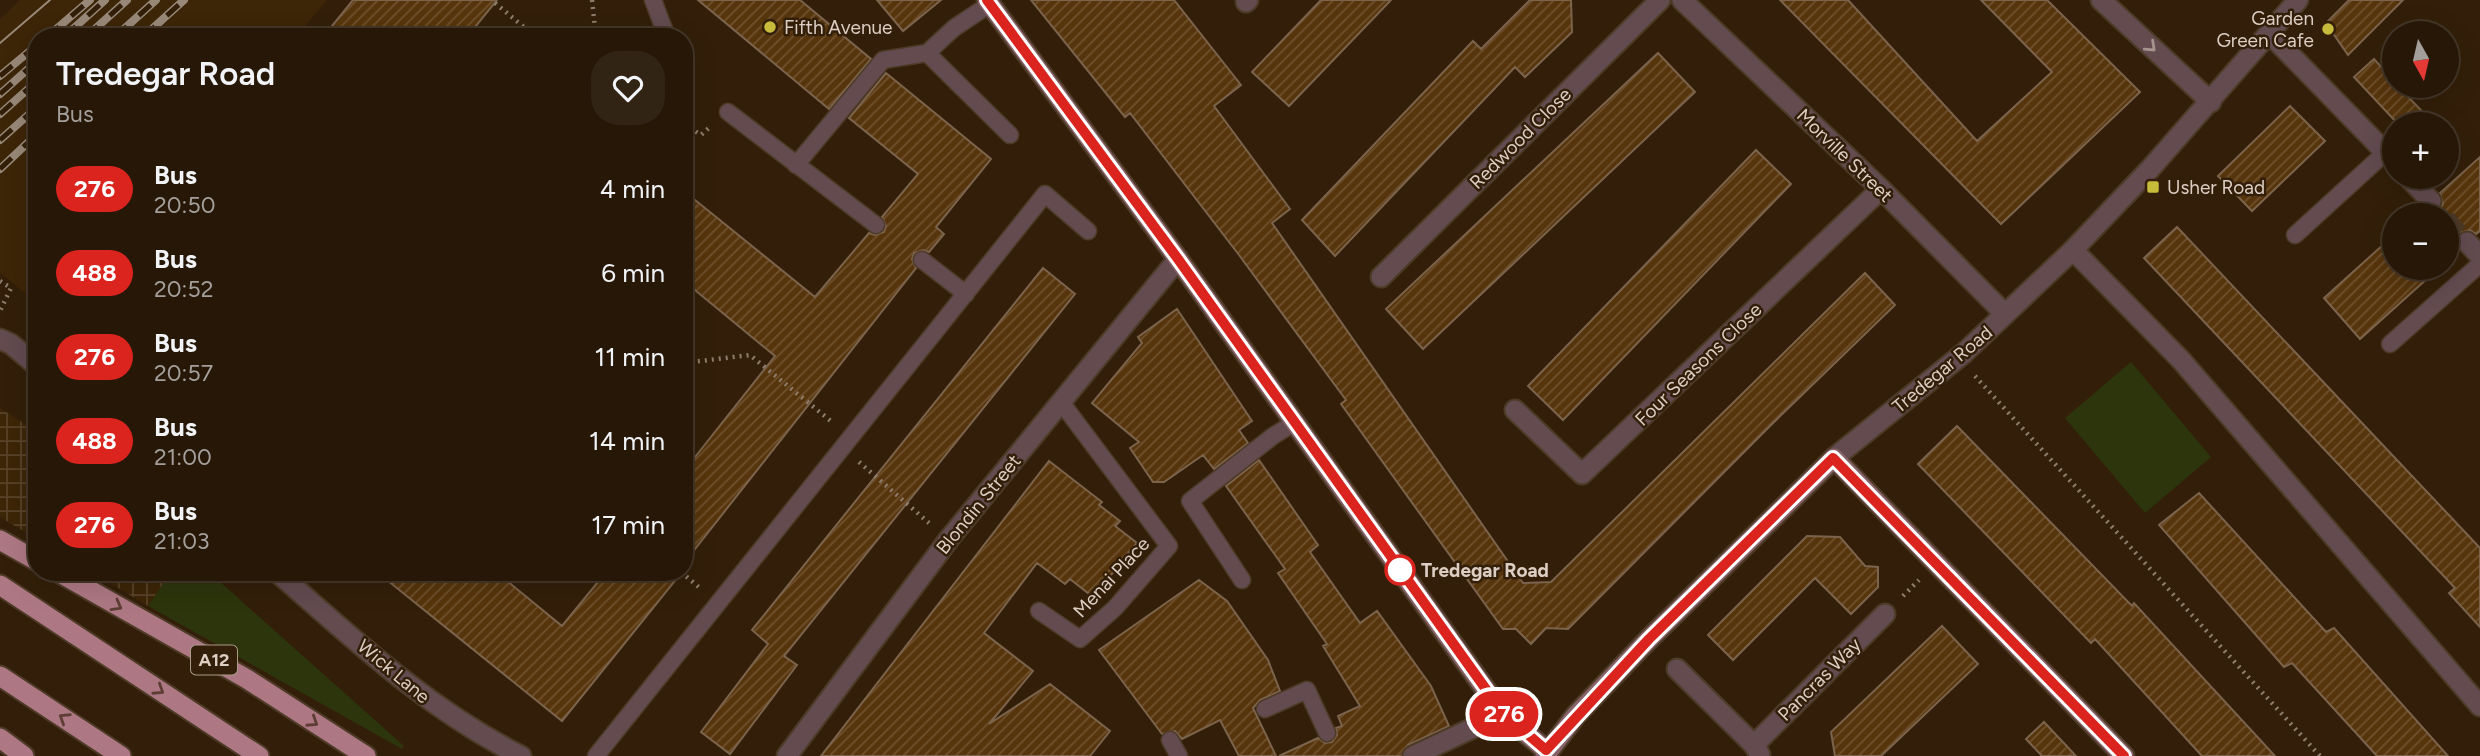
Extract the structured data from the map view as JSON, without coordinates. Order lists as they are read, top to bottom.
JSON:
{
  "streets": {
    "highway": ["A12"],
    "main road": ["Tredegar Road"],
    "street": [
      "Redwood Close",
      "Morville Street",
      "Four Seasons Close",
      "Blondin Street",
      "Wick Lane",
      "Pancras Way"
    ],
    "lane": ["Menai Place"]
  },
  "crossings": [
    ["Morville Street", "Four Seasons Close"],
    ["Morville Street", "Tredegar Road"],
    ["Blondin Street", "Menai Place"]
  ],
  "places": {
    "other": ["Fifth Avenue", "Garden Green Cafe", "Tredegar Road"],
    "transit": ["Usher Road"]
  },
  "lines": ["bus line 276"],
  "north": "bottom",
  "page": {
    "on_map": "276",
    "map_buttons": ["+", "−"],
    "heading": ["Tredegar Road", "Bus"],
    "list": [
      {
        "mark": "276",
        "name": "Bus",
        "note": "20:50",
        "value": "4 min"
      },
      {
        "mark": "488",
        "name": "Bus",
        "note": "20:52",
        "value": "6 min"
      },
      {
        "mark": "276",
        "name": "Bus",
        "note": "20:57",
        "value": "11 min"
      },
      {
        "mark": "488",
        "name": "Bus",
        "note": "21:00",
        "value": "14 min"
      },
      {
        "mark": "276",
        "name": "Bus",
        "note": "21:03",
        "value": "17 min"
      }
    ]
  }
}
